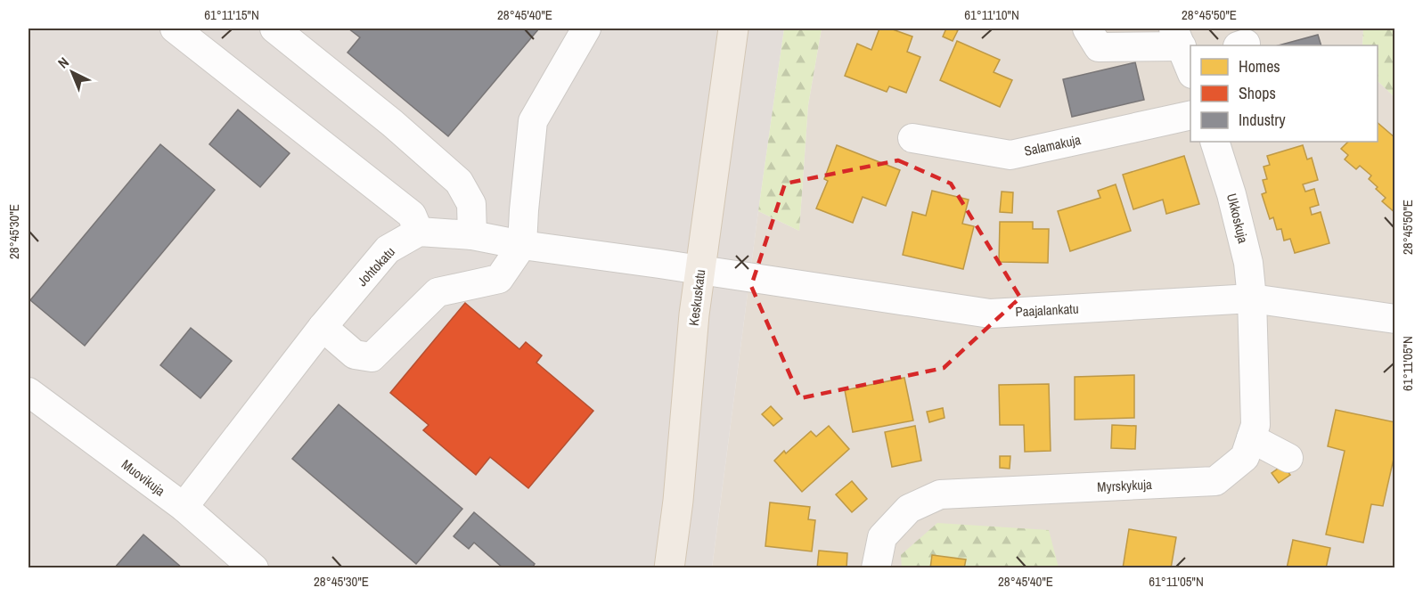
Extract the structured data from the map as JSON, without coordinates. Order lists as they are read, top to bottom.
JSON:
{
  "streets": {
    "main road": ["Keskuskatu"],
    "street": [
      "Salamakuja",
      "Ukkoskuja",
      "Johtokatu",
      "Paajalankatu",
      "Muovikuja",
      "Myrskykuja"
    ]
  },
  "crossings": [
    ["Ukkoskuja", "Paajalankatu"],
    ["Ukkoskuja", "Myrskykuja"],
    ["Johtokatu", "Muovikuja"],
    ["Keskuskatu", "Paajalankatu"],
    ["Paajalankatu", "Myrskykuja"]
  ],
  "legend": ["Homes", "Shops", "Industry"],
  "north": "top left",
  "coordinates": [
    "61°11'15\"N",
    "28°45'40\"E",
    "61°11'10\"N",
    "28°45'50\"E",
    "28°45'30\"E",
    "61°11'05\"N"
  ]
}
